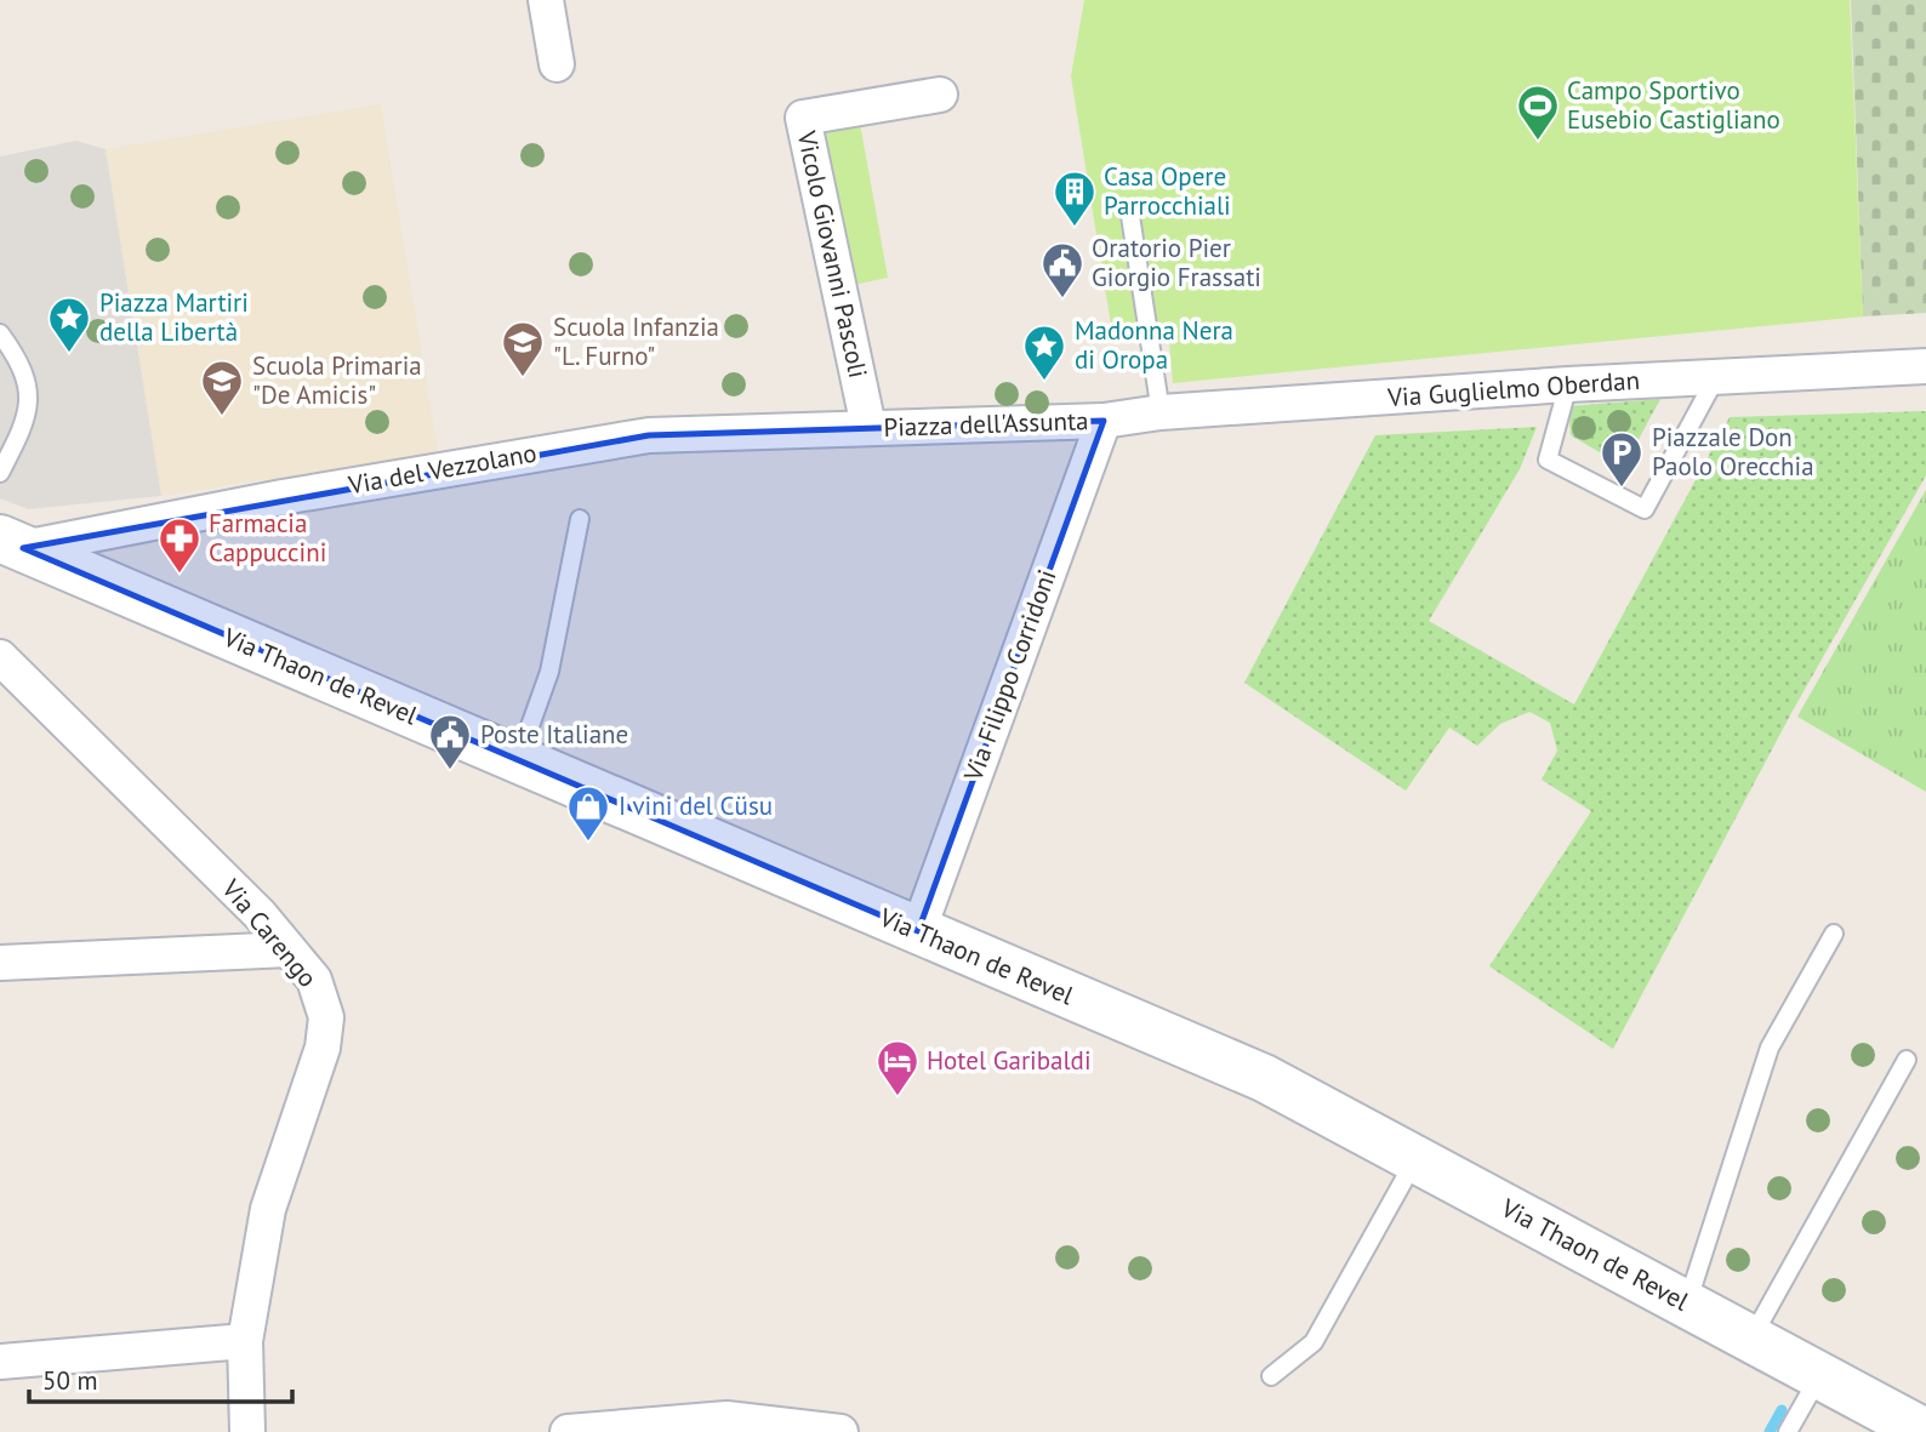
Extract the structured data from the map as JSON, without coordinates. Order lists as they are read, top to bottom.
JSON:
{
  "streets": {
    "main road": ["Via Thaon de Revel"],
    "street": [
      "Vicolo Giovanni Pascoli",
      "Via Guglielmo Oberdan",
      "Piazza dell'Assunta",
      "Via del Vezzolano",
      "Via Filippo Corridoni",
      "Via Carengo"
    ]
  },
  "crossings": [
    ["Vicolo Giovanni Pascoli", "Piazza dell'Assunta"],
    ["Vicolo Giovanni Pascoli", "Via del Vezzolano"],
    ["Via Guglielmo Oberdan", "Piazza dell'Assunta"],
    ["Via Guglielmo Oberdan", "Via Filippo Corridoni"],
    ["Piazza dell'Assunta", "Via del Vezzolano"],
    ["Piazza dell'Assunta", "Via Filippo Corridoni"],
    ["Via del Vezzolano", "Via Thaon de Revel"],
    ["Via Filippo Corridoni", "Via Thaon de Revel"]
  ],
  "places": {
    "sports": ["Campo Sportivo Eusebio Castigliano"],
    "building": ["Casa Opere Parrocchiali"],
    "public building": ["Oratorio Pier Giorgio Frassati", "Poste Italiane"],
    "place": ["Piazza Martiri della Libertà", "Madonna Nera di Oropa"],
    "school or university": ["Scuola Infanzia \"L. Furno\"", "Scuola Primaria \"De Amicis\""],
    "parking": ["Piazzale Don Paolo Orecchia"],
    "pharmacy": ["Farmacia Cappuccini"],
    "shop": ["I vini del Cüsu"],
    "hotel": ["Hotel Garibaldi"]
  },
  "scale_bar": "50 m"
}
